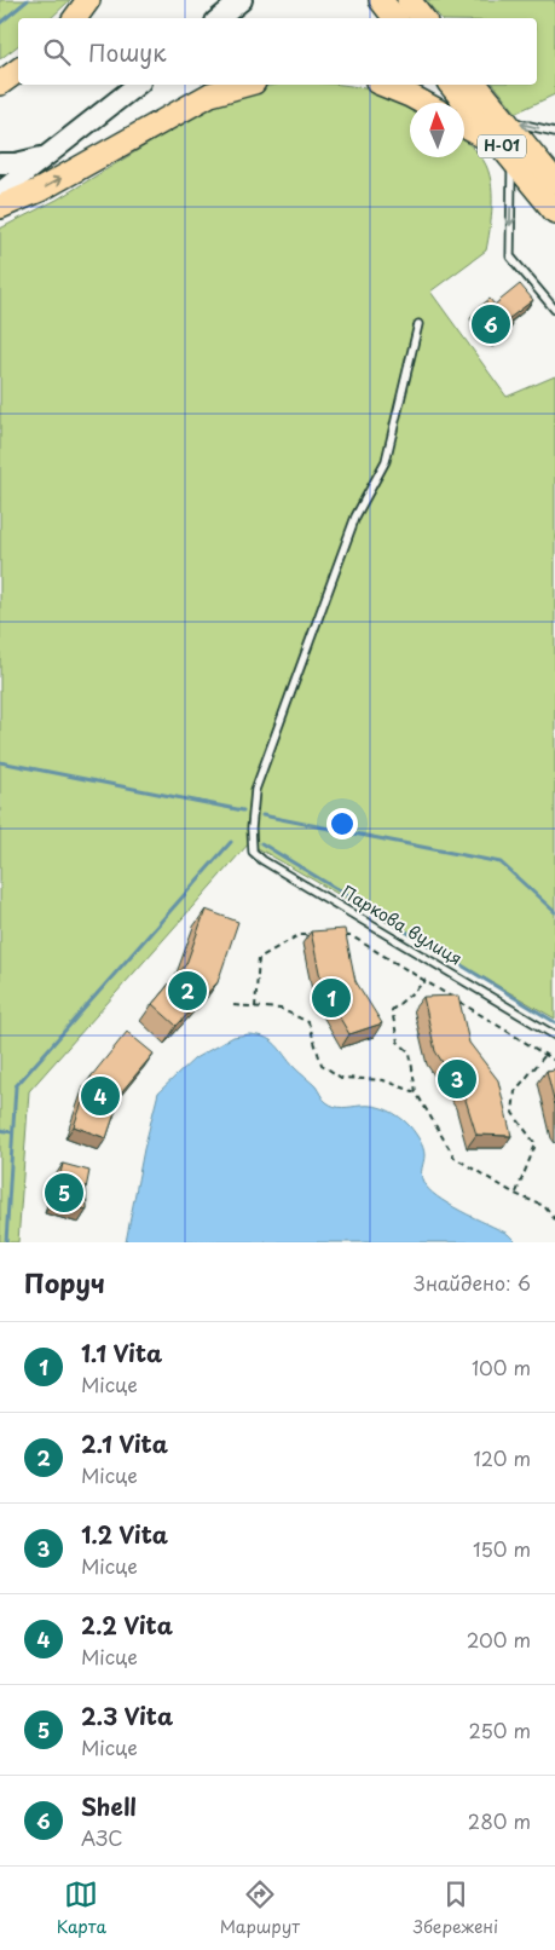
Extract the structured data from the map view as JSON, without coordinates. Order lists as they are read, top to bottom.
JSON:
{
  "streets": {
    "main road": ["Н-01"],
    "lane": ["Паркова вулиця"]
  },
  "north": "top",
  "page": {
    "search": "Пошук",
    "pins": [
      "6",
      "2",
      "1",
      "3",
      "4",
      "5"
    ],
    "heading": ["Поруч", "Знайдено: 6"],
    "list": [
      {
        "mark": "1",
        "name": "1.1 Vita",
        "note": "Місце",
        "value": "100 m"
      },
      {
        "mark": "2",
        "name": "2.1 Vita",
        "note": "Місце",
        "value": "120 m"
      },
      {
        "mark": "3",
        "name": "1.2 Vita",
        "note": "Місце",
        "value": "150 m"
      },
      {
        "mark": "4",
        "name": "2.2 Vita",
        "note": "Місце",
        "value": "200 m"
      },
      {
        "mark": "5",
        "name": "2.3 Vita",
        "note": "Місце",
        "value": "250 m"
      },
      {
        "mark": "6",
        "name": "Shell",
        "note": "АЗС",
        "value": "280 m"
      }
    ],
    "nav": ["Карта", "Маршрут", "Збережені"]
  }
}
